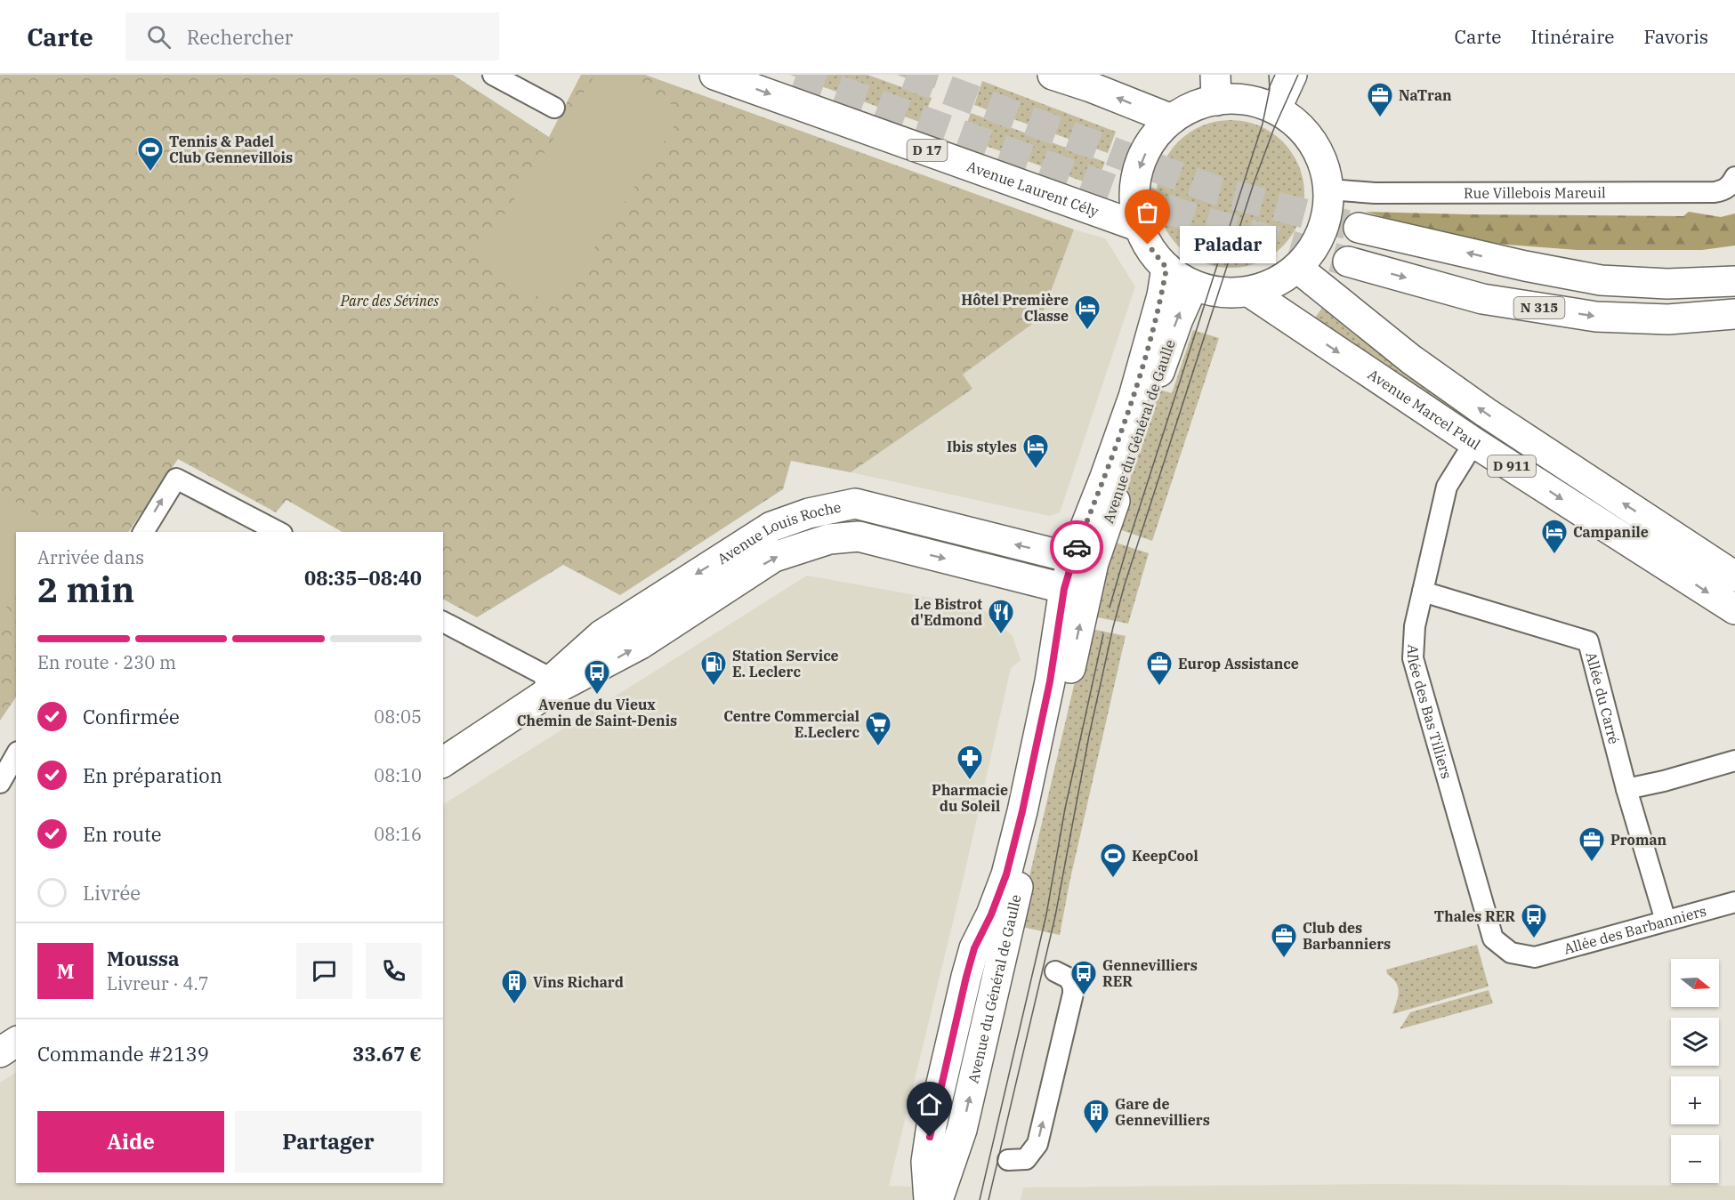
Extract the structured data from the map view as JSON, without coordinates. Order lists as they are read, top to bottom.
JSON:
{
  "streets": {
    "main road": [
      "D 17",
      "Avenue Laurent Cély",
      "N 315",
      "Avenue Marcel Paul",
      "Avenue du Général de Gaulle",
      "D 911",
      "Avenue Louis Roche"
    ],
    "street": [
      "Rue Villebois Mareuil",
      "Allée du Carré",
      "Allée des Bas Tilliers",
      "Allée des Barbanniers"
    ]
  },
  "crossings": [
    ["Avenue Marcel Paul", "Allée des Bas Tilliers"],
    ["Avenue du Général de Gaulle", "Avenue Louis Roche"],
    ["Allée du Carré", "Allée des Bas Tilliers"],
    ["Allée du Carré", "Allée des Barbanniers"],
    ["Allée des Bas Tilliers", "Allée des Barbanniers"]
  ],
  "one_way": ["Avenue Laurent Cély"],
  "parks": ["Parc des Sévines"],
  "places": {
    "office": [
      "NaTran",
      "Europ Assistance",
      "Proman",
      "Club des Barbanniers"
    ],
    "sports": ["Tennis & Padel Club Gennevillois", "KeepCool"],
    "other": ["Paladar"],
    "hotel": ["Hôtel Première Classe", "Ibis styles", "Campanile"],
    "restaurant": ["Le Bistrot d'Edmond"],
    "fuel station": ["Station Service E. Leclerc"],
    "bus stop": ["Avenue du Vieux Chemin de Saint-Denis", "Thales RER", "Gennevilliers RER"],
    "supermarket": ["Centre Commercial E.Leclerc"],
    "pharmacy": ["Pharmacie du Soleil"],
    "building": ["Vins Richard", "Gare de Gennevilliers"]
  },
  "north": "right",
  "page": {
    "header": "Carte",
    "search": "Rechercher",
    "nav": ["Carte", "Itinéraire", "Favoris"],
    "bubble": "Paladar",
    "heading": ["2 min", "Arrivée dans", "08:35–08:40"],
    "panel": [
      "Moussa",
      "Livreur · 4.7",
      "Commande #2139",
      "33.67 €"
    ],
    "bar": "En route · 230 m",
    "list": [
      ["Confirmée", "08:05"],
      ["En préparation", "08:10"],
      ["En route", "08:16"],
      "Livrée"
    ],
    "round": "M",
    "map_buttons": ["+", "−"],
    "buttons": ["Aide", "Partager"]
  }
}
